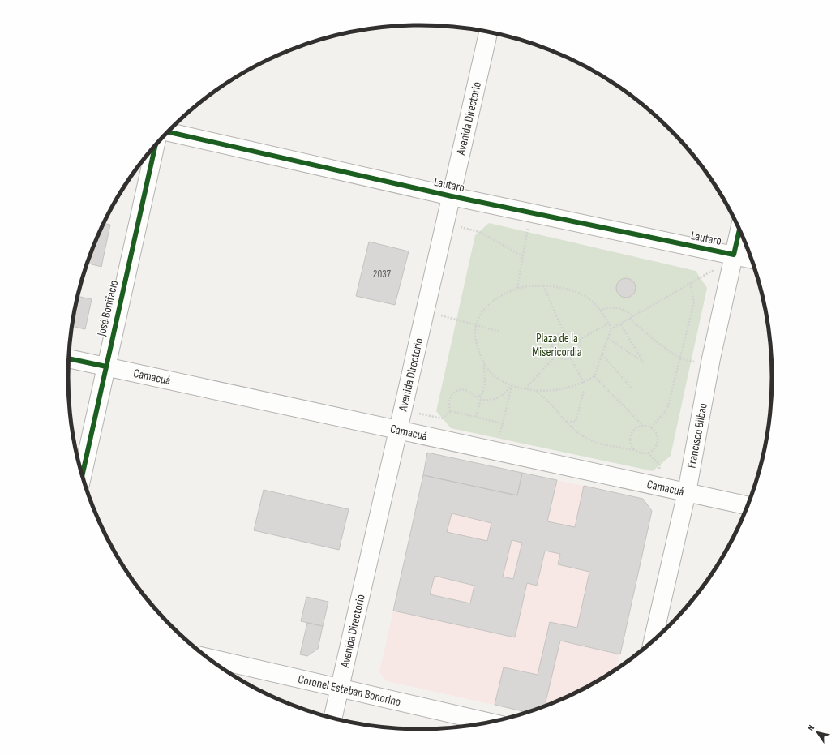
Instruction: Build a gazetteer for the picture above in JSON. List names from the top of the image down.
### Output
{
  "streets": {
    "street": [
      "Avenida Directorio",
      "Lautaro",
      "José Bonifacio",
      "Camacuá",
      "Francisco Bilbao",
      "Coronel Esteban Bonorino"
    ]
  },
  "crossings": [
    ["Avenida Directorio", "Lautaro"],
    ["Avenida Directorio", "Camacuá"],
    ["Avenida Directorio", "Coronel Esteban Bonorino"],
    ["Lautaro", "Francisco Bilbao"],
    ["José Bonifacio", "Camacuá"],
    ["Camacuá", "Francisco Bilbao"]
  ],
  "parks": ["Plaza de la Misericordia"],
  "house_numbers": ["2037"],
  "north": "top left"
}
